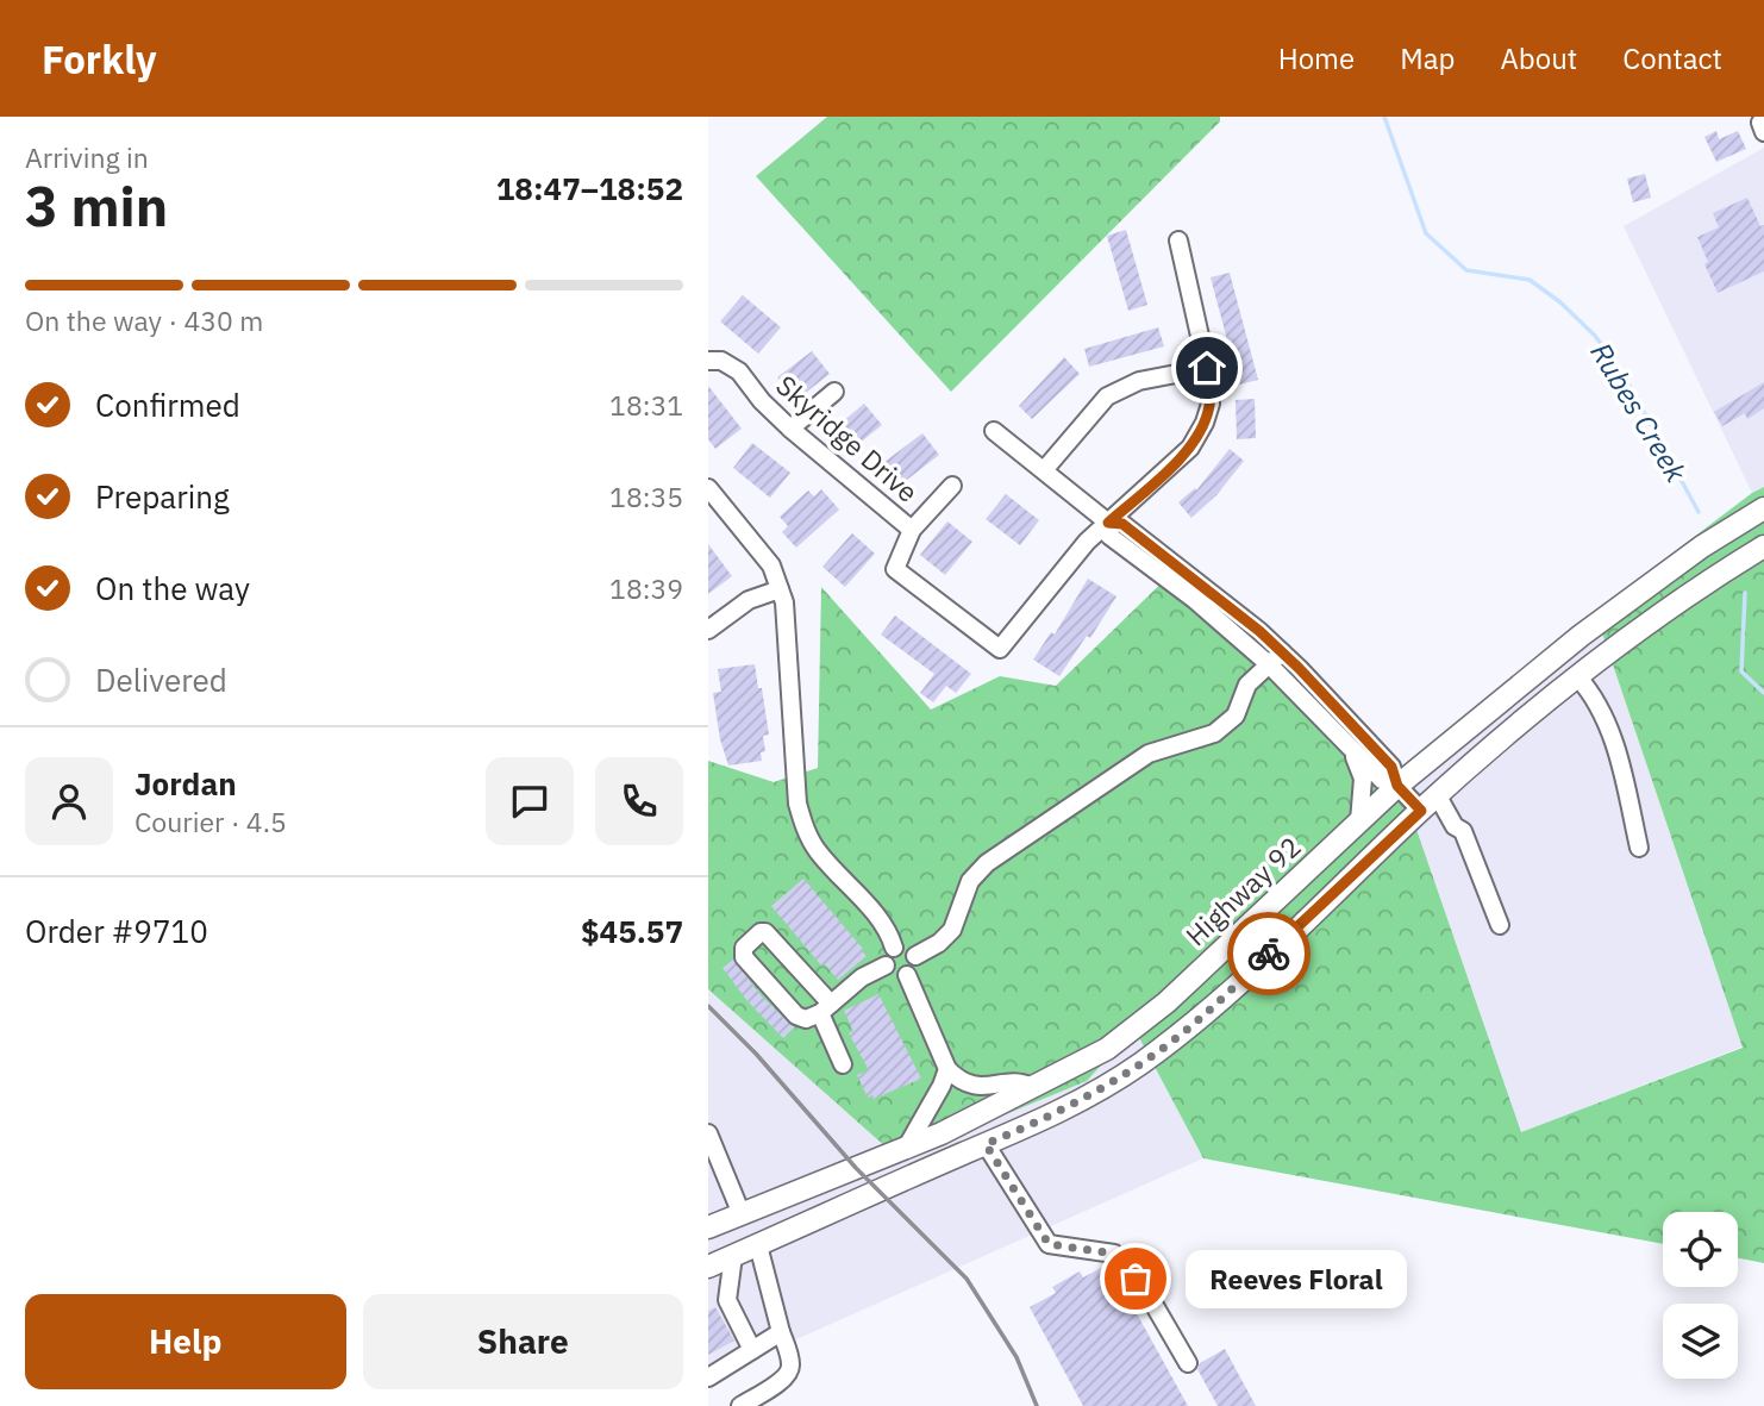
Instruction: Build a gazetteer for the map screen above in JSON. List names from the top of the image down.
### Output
{
  "streets": {
    "main road": ["Highway 92"],
    "street": ["Skyridge Drive"]
  },
  "water": ["Rubes Creek"],
  "places": ["Reeves Floral"],
  "page": {
    "header": "Forkly",
    "nav": [
      "Home",
      "Map",
      "About",
      "Contact"
    ],
    "heading": ["3 min", "Arriving in", "18:47–18:52"],
    "panel": [
      "Jordan",
      "Courier · 4.5",
      "Order #9710",
      "$45.57"
    ],
    "bar": "On the way · 430 m",
    "list": [
      ["Confirmed", "18:31"],
      ["Preparing", "18:35"],
      ["On the way", "18:39"],
      "Delivered"
    ],
    "bubble": "Reeves Floral",
    "buttons": ["Help", "Share"]
  }
}
